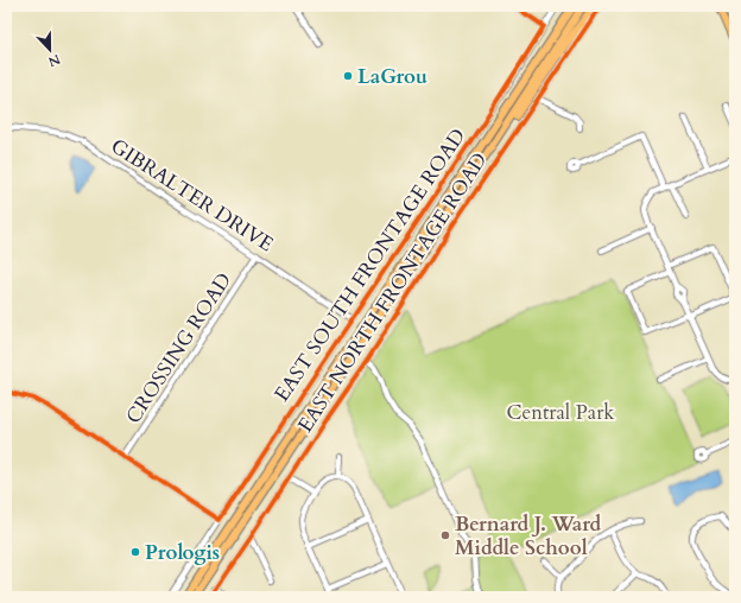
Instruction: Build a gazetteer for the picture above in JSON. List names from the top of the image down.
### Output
{
  "streets": {
    "street": [
      "GIBRALTER DRIVE",
      "EAST SOUTH FRONTAGE ROAD",
      "EAST NORTH FRONTAGE ROAD",
      "CROSSING ROAD"
    ]
  },
  "crossings": [
    ["GIBRALTER DRIVE", "EAST SOUTH FRONTAGE ROAD"],
    ["GIBRALTER DRIVE", "CROSSING ROAD"]
  ],
  "parks": ["Central Park"],
  "places": ["LaGrou", "Bernard J. Ward Middle School", "Prologis"],
  "north": "bottom"
}
